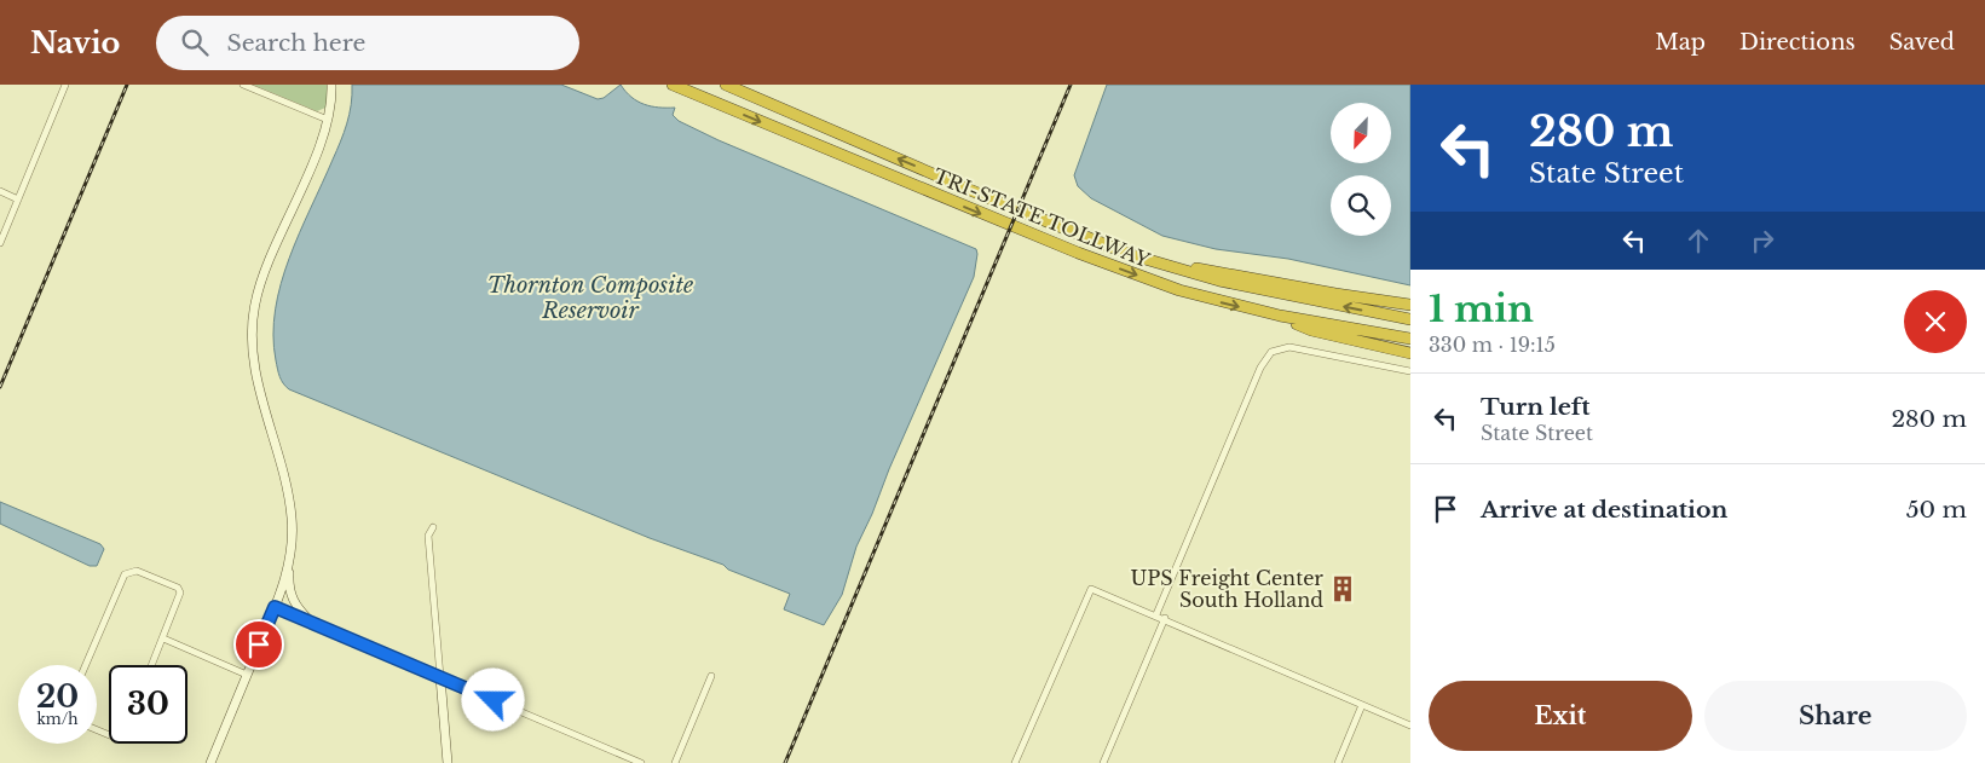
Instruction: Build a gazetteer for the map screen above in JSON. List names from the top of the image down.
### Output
{
  "streets": {
    "highway": ["TRI-STATE TOLLWAY"]
  },
  "water": ["Thornton Composite Reservoir"],
  "places": {
    "building": ["UPS Freight Center South Holland"]
  },
  "north": "bottom left",
  "page": {
    "header": "Navio",
    "search": "Search here",
    "nav": ["Map", "Directions", "Saved"],
    "turn": ["280 m", "State Street"],
    "heading": ["1 min", "330 m · 19:15"],
    "list": [
      {
        "name": "Turn left",
        "note": "State Street",
        "value": "280 m"
      },
      {
        "name": "Arrive at destination",
        "value": "50 m"
      }
    ],
    "speed": "20 km/h",
    "limit": "30",
    "buttons": ["Exit", "Share"]
  }
}
